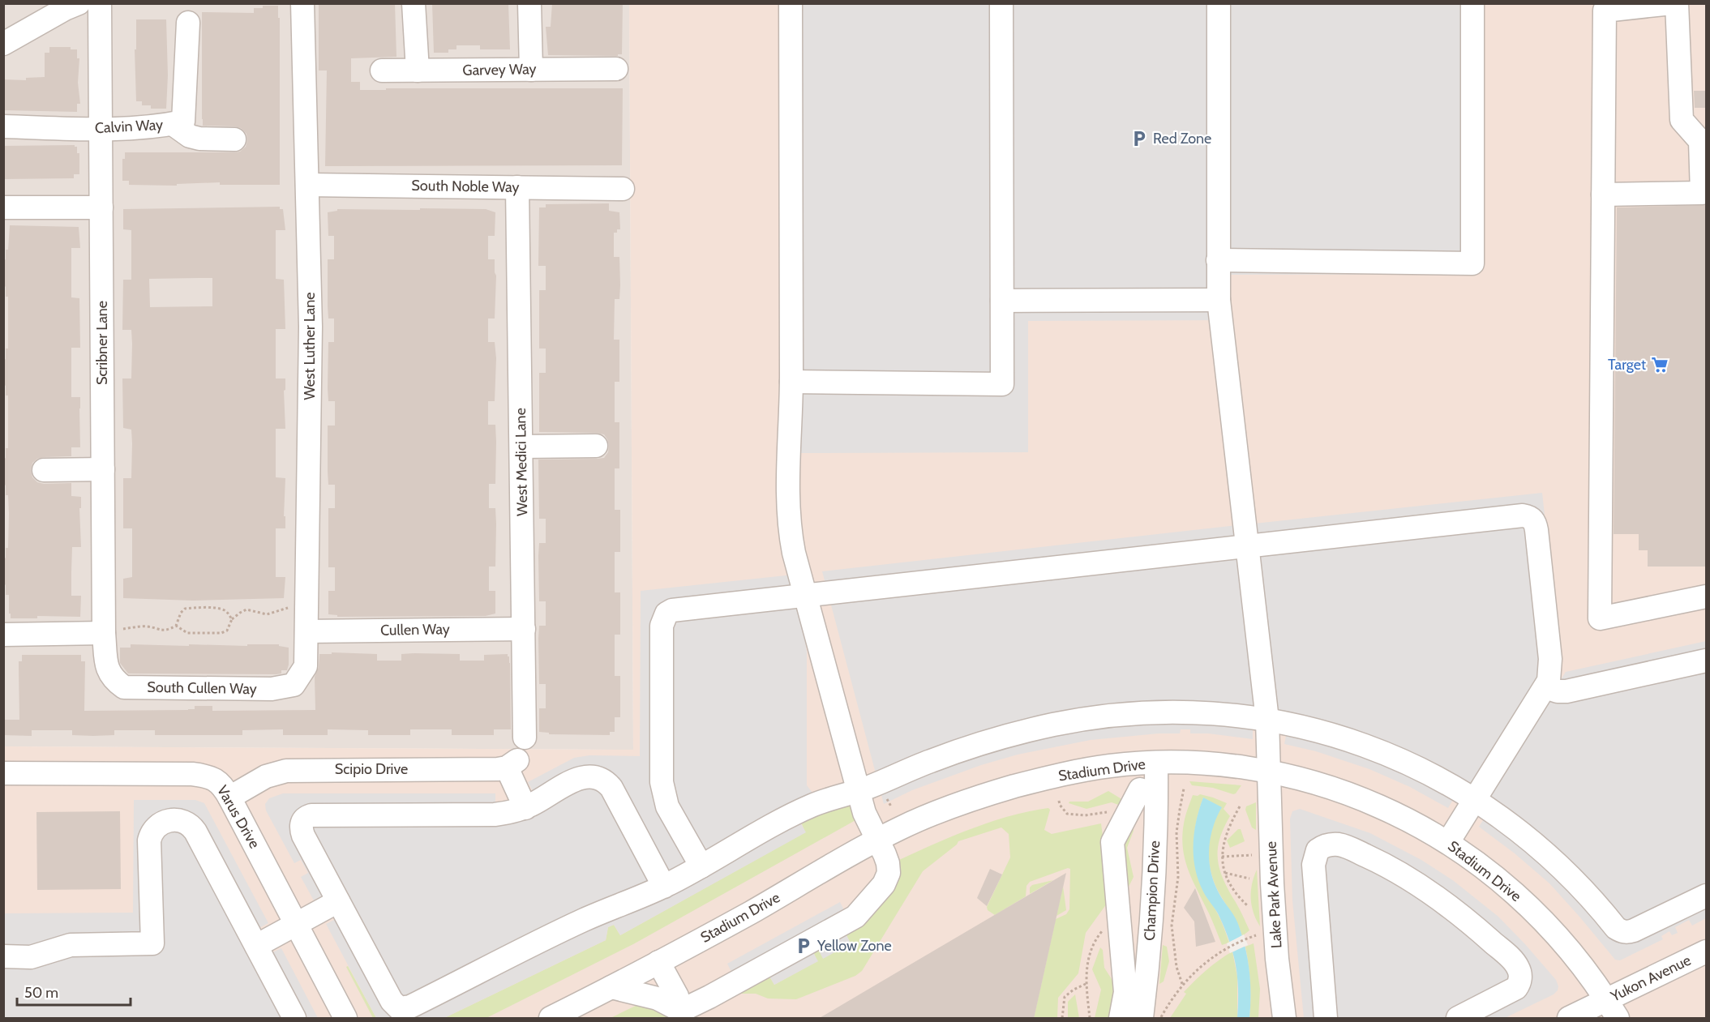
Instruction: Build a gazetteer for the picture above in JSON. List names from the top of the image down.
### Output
{
  "streets": {
    "street": [
      "Garvey Way",
      "Calvin Way",
      "South Noble Way",
      "Scribner Lane",
      "West Luther Lane",
      "West Medici Lane",
      "Cullen Way",
      "South Cullen Way",
      "Scipio Drive",
      "Stadium Drive",
      "Varus Drive",
      "Champion Drive",
      "Lake Park Avenue",
      "Yukon Avenue"
    ]
  },
  "crossings": [
    ["Calvin Way", "Scribner Lane"],
    ["South Noble Way", "West Luther Lane"],
    ["South Noble Way", "West Medici Lane"],
    ["Scribner Lane", "South Cullen Way"],
    ["West Luther Lane", "Cullen Way"],
    ["West Luther Lane", "South Cullen Way"],
    ["West Medici Lane", "Cullen Way"],
    ["Scipio Drive", "Varus Drive"],
    ["Stadium Drive", "Champion Drive"],
    ["Stadium Drive", "Lake Park Avenue"],
    ["Stadium Drive", "Yukon Avenue"]
  ],
  "places": {
    "parking": ["Red Zone", "Yellow Zone"],
    "supermarket": ["Target"]
  },
  "scale_bar": "50 m"
}
